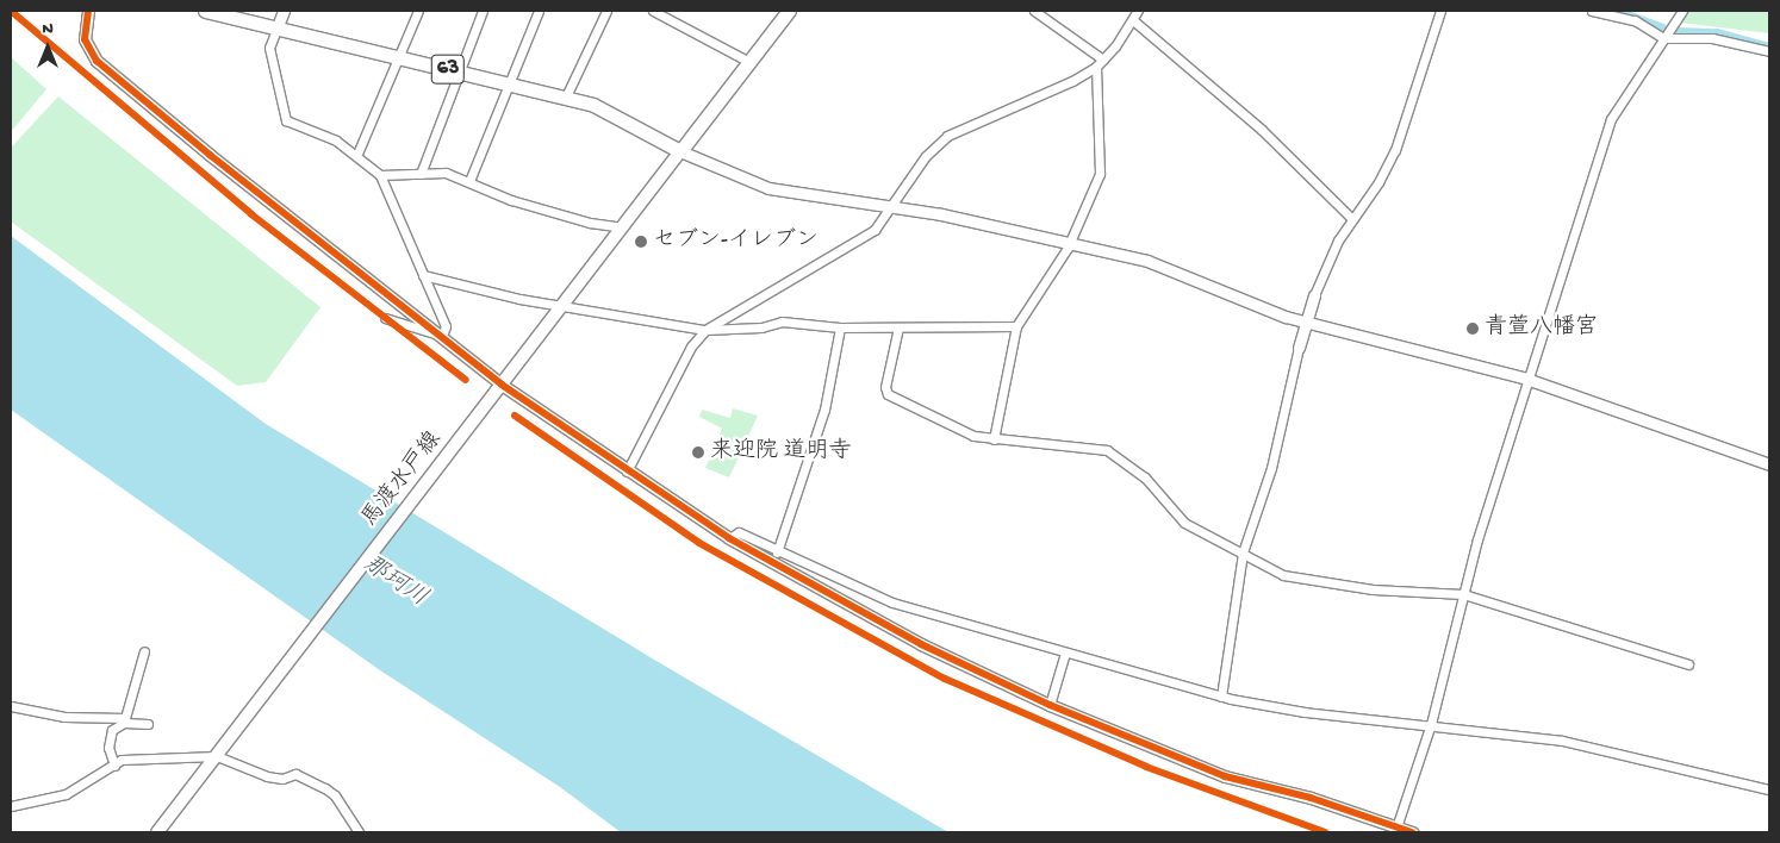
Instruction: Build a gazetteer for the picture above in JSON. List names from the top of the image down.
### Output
{
  "streets": {
    "main road": ["63", "馬渡水戸線"]
  },
  "crossings": [
    ["63", "馬渡水戸線"]
  ],
  "water": ["那珂川"],
  "places": ["セブン-イレブン", "青萱八幡宮", "来迎院 道明寺"],
  "north": "top"
}
